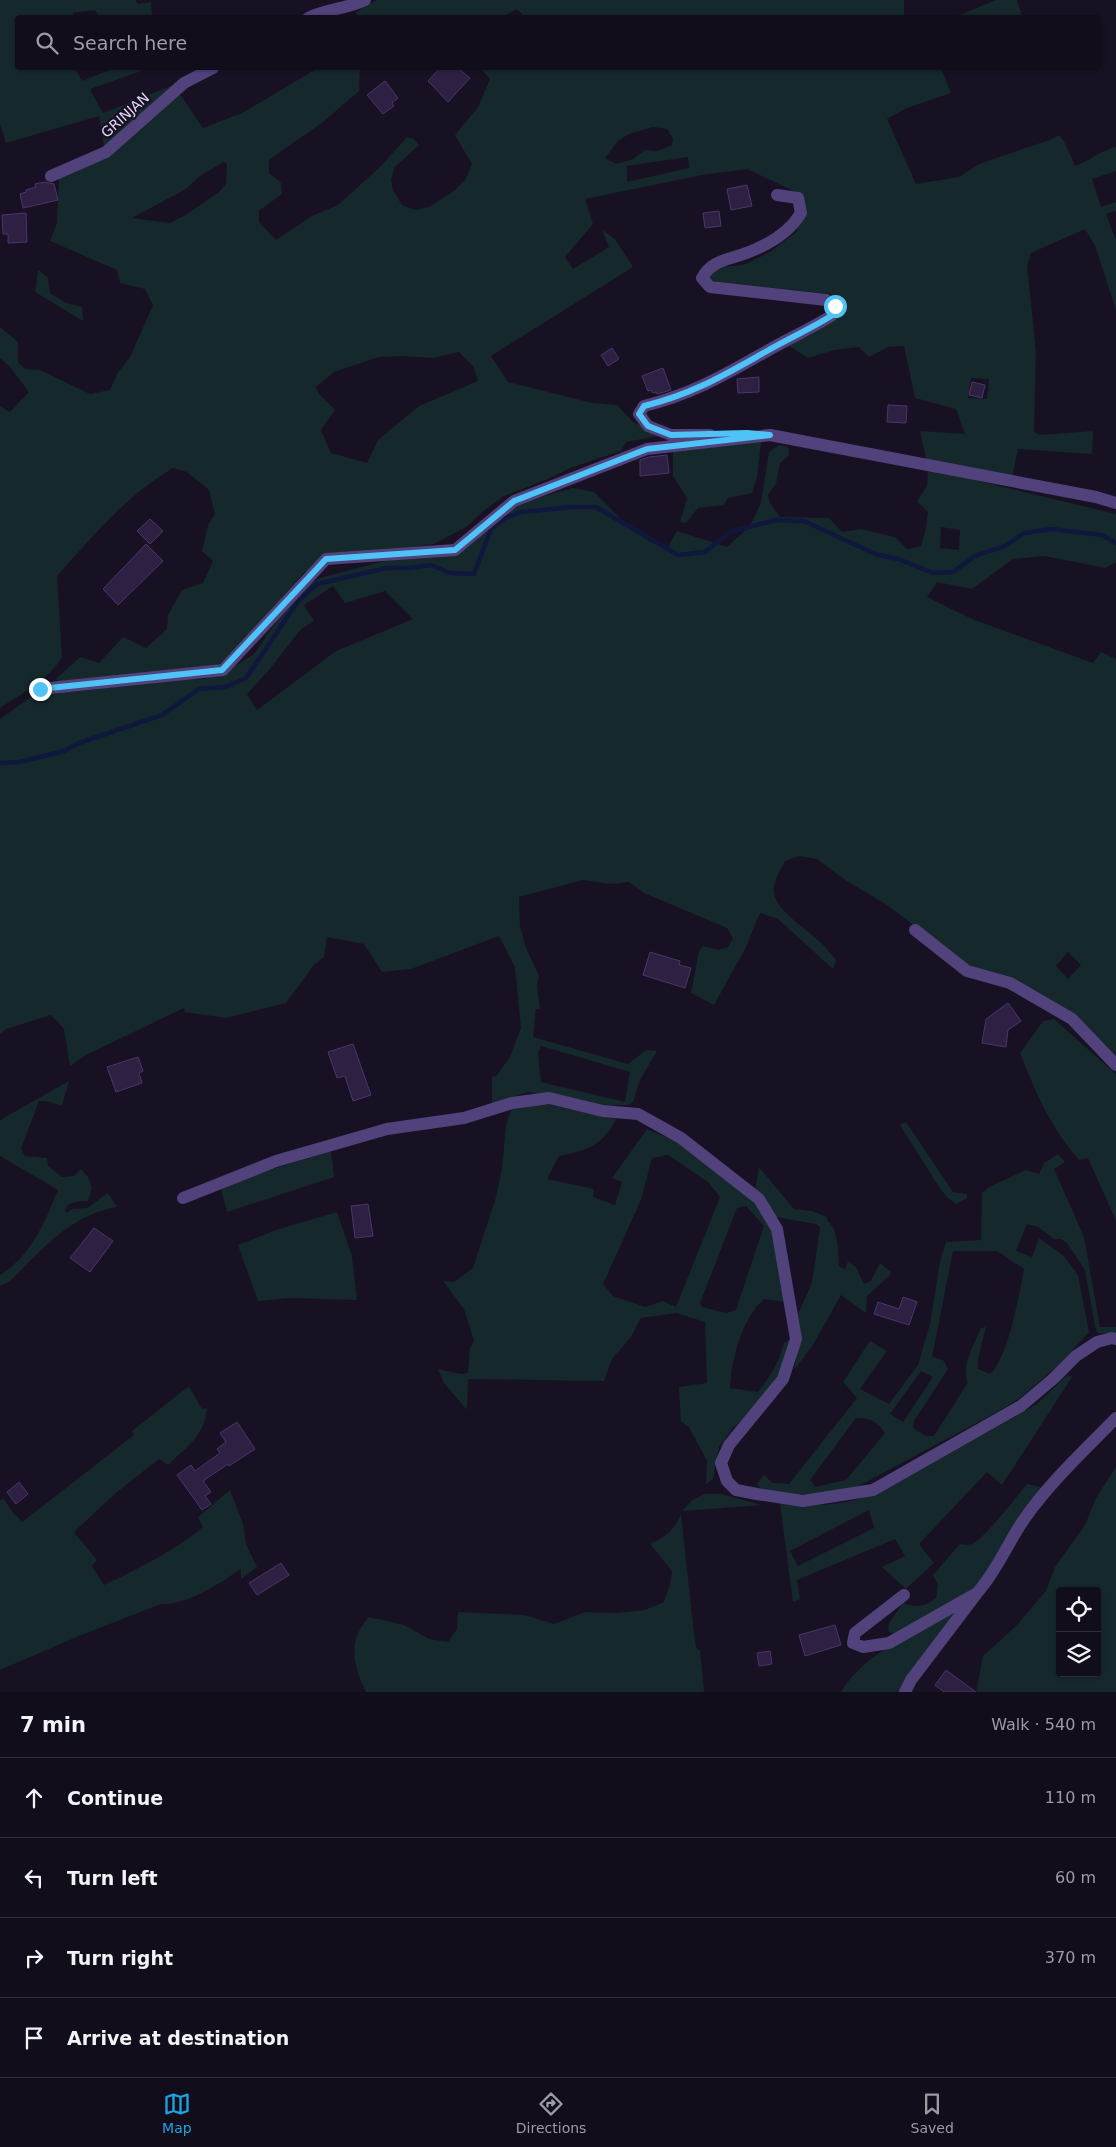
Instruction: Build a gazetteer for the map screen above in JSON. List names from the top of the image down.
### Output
{
  "streets": {
    "street": ["GRINJAN"]
  },
  "page": {
    "search": "Search here",
    "heading": ["7 min", "Walk · 540 m"],
    "list": [
      ["Continue", "110 m"],
      ["Turn left", "60 m"],
      ["Turn right", "370 m"],
      "Arrive at destination"
    ],
    "nav": ["Map", "Directions", "Saved"]
  }
}
